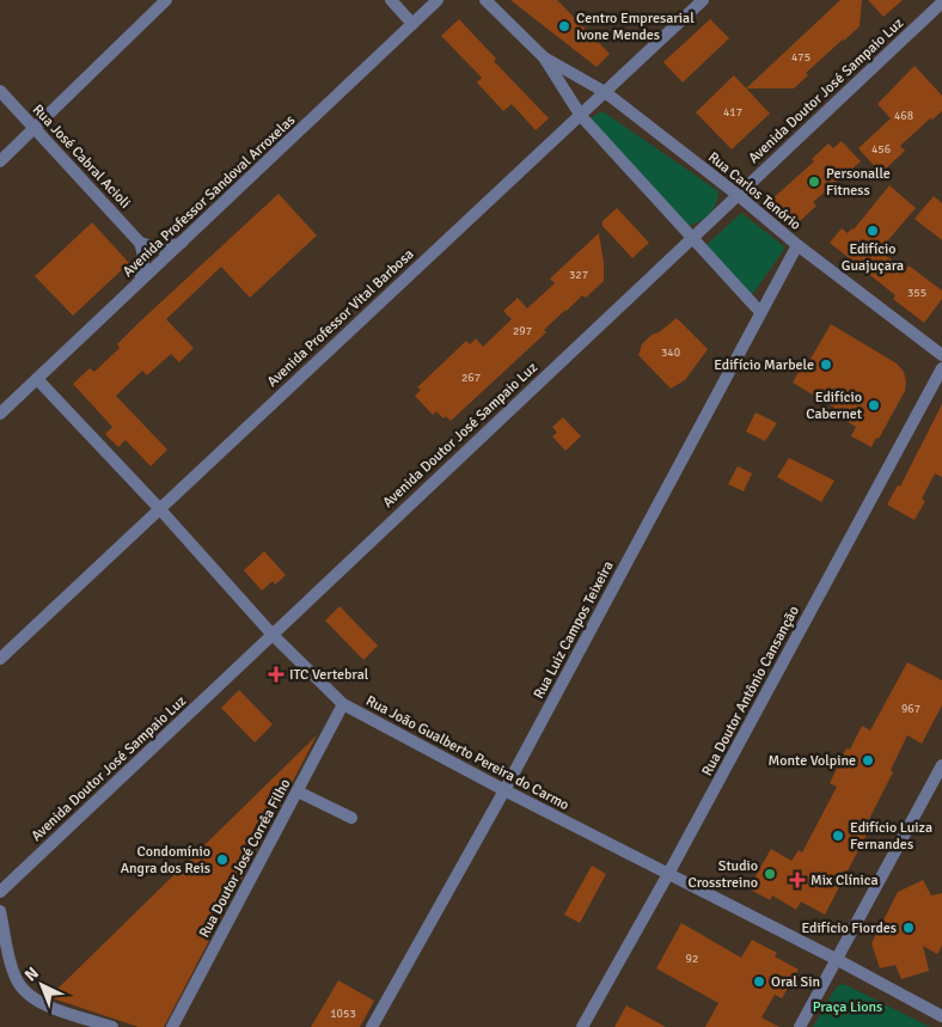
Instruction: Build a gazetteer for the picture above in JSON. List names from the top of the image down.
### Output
{
  "streets": {
    "street": [
      "Avenida Doutor José Sampaio Luz",
      "Rua José Cabral Acioli",
      "Rua Carlos Tenório",
      "Avenida Professor Sandoval Arroxelas",
      "Avenida Professor Vital Barbosa",
      "Rua Luiz Campos Teixeira",
      "Rua Doutor Antônio Cansanção",
      "Rua João Gualberto Pereira do Carmo",
      "Rua Doutor José Corrêa Filho"
    ]
  },
  "crossings": [
    ["Avenida Doutor José Sampaio Luz", "Rua Carlos Tenório"],
    ["Avenida Doutor José Sampaio Luz", "Rua João Gualberto Pereira do Carmo"],
    ["Rua Carlos Tenório", "Avenida Professor Vital Barbosa"],
    ["Rua Carlos Tenório", "Rua Luiz Campos Teixeira"],
    ["Avenida Professor Sandoval Arroxelas", "Rua João Gualberto Pereira do Carmo"],
    ["Avenida Professor Vital Barbosa", "Rua João Gualberto Pereira do Carmo"],
    ["Rua Luiz Campos Teixeira", "Rua João Gualberto Pereira do Carmo"],
    ["Rua Doutor Antônio Cansanção", "Rua João Gualberto Pereira do Carmo"],
    ["Rua João Gualberto Pereira do Carmo", "Rua Doutor José Corrêa Filho"]
  ],
  "parks": ["Praça Lions"],
  "places": {
    "other": [
      "Centro Empresarial Ivone Mendes",
      "Personalle Fitness",
      "Edifício Guajuçara",
      "Edifício Marbele",
      "Edifício Cabernet",
      "Monte Volpine",
      "Edifício Luiza Fernandes",
      "Condomínio Angra dos Reis",
      "Studio Crosstreino",
      "Edifício Fiordes",
      "Oral Sin"
    ],
    "health": ["ITC Vertebral", "Mix Clínica"]
  },
  "house_numbers": [
    "475",
    "417",
    "468",
    "456",
    "327",
    "355",
    "297",
    "340",
    "267",
    "967",
    "92",
    "1053"
  ],
  "north": "top left"
}
